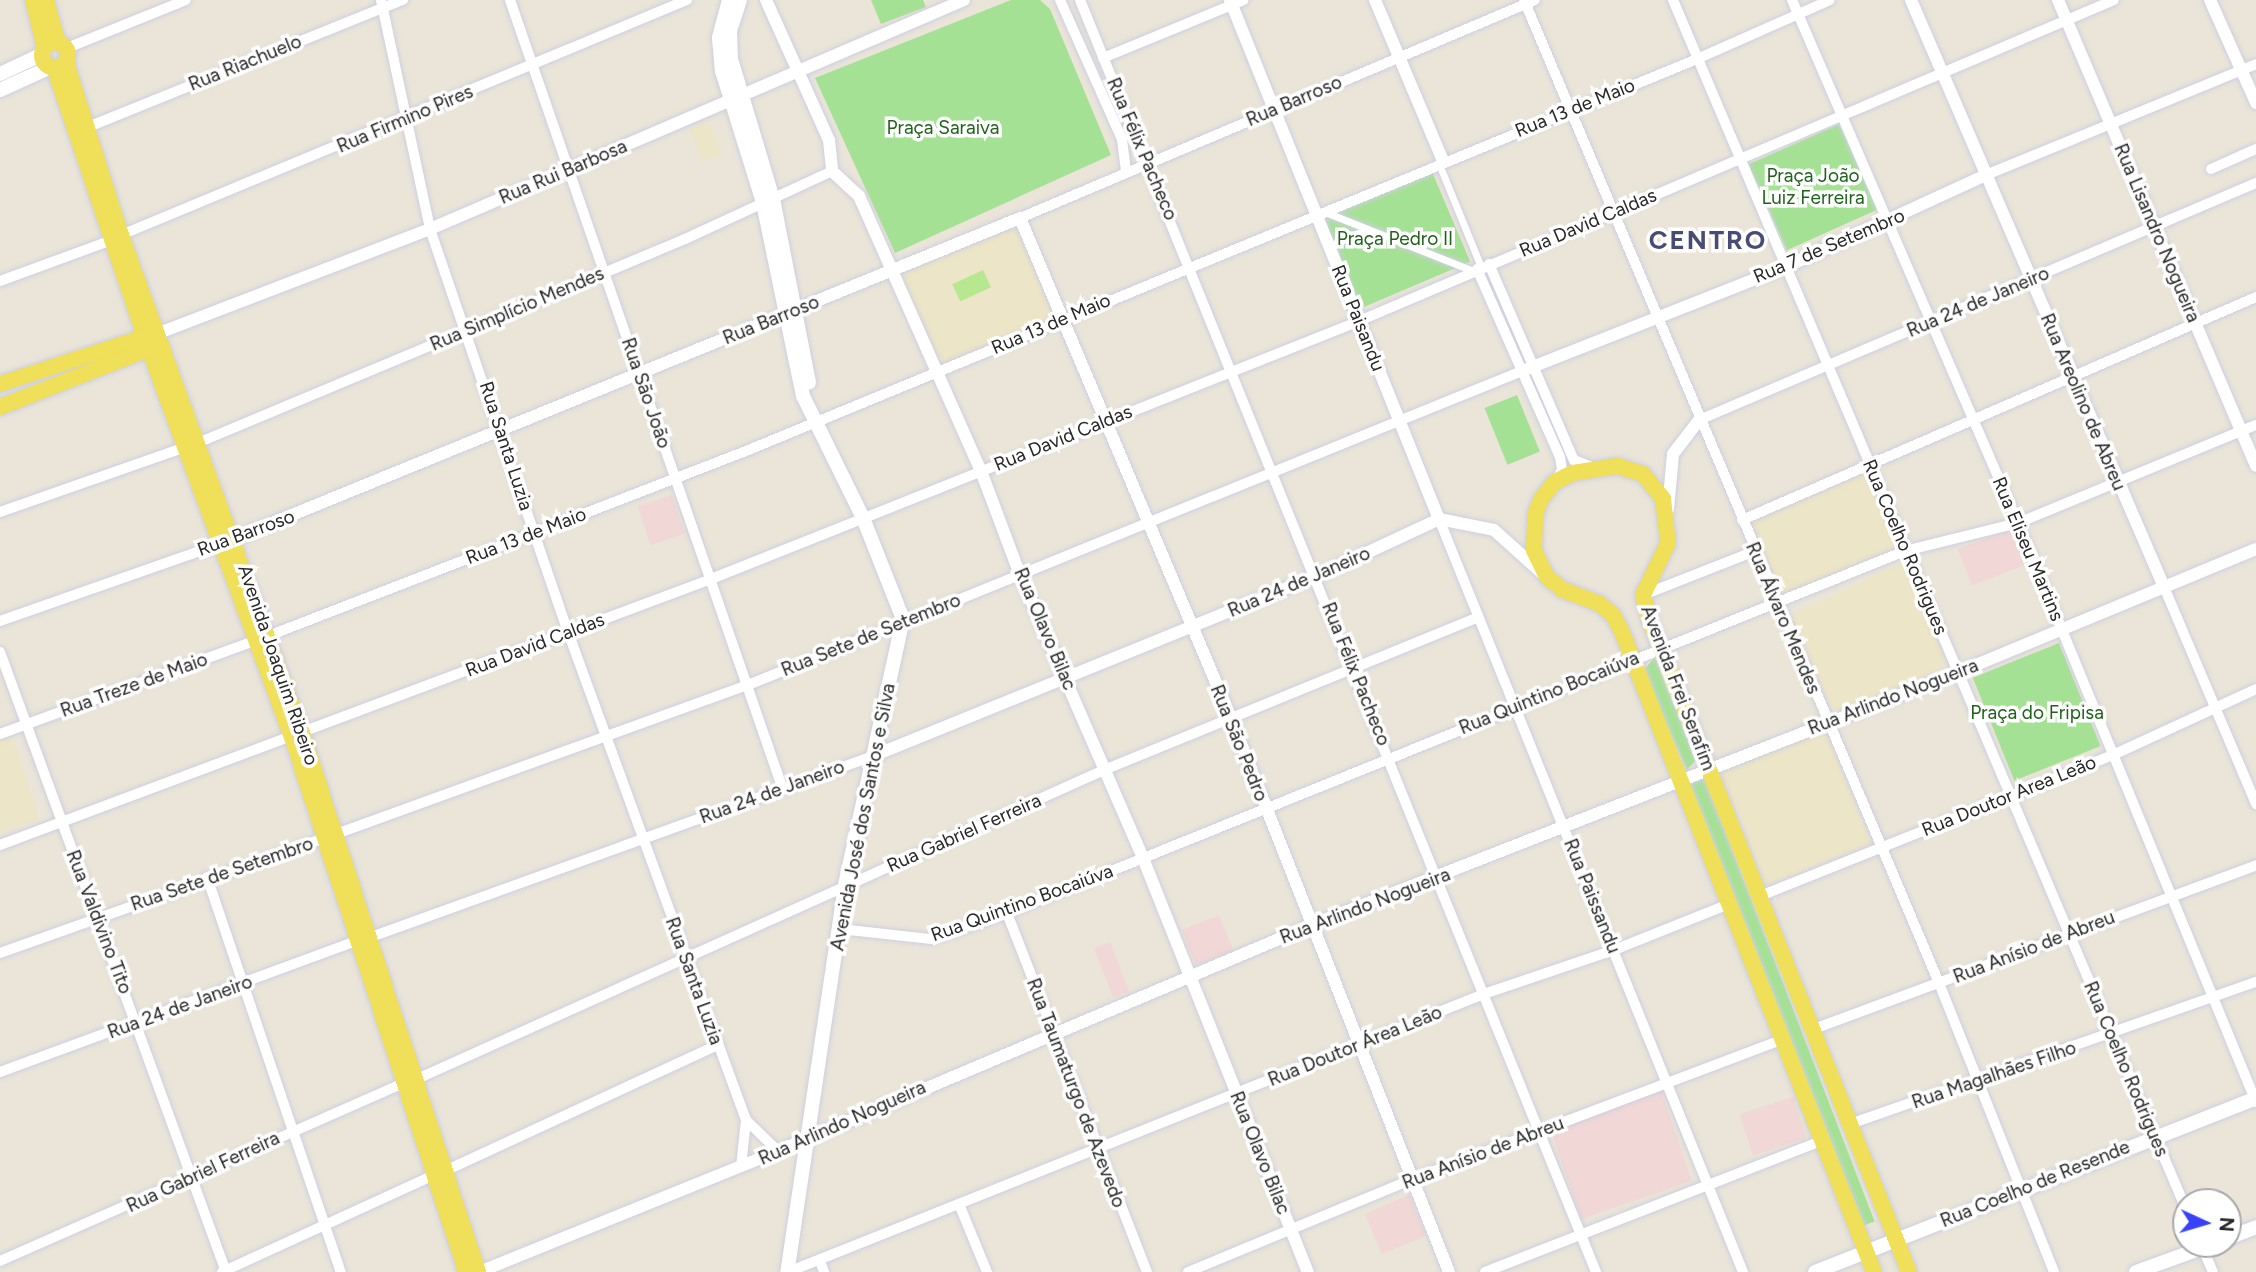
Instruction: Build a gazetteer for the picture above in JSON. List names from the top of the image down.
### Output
{
  "streets": {
    "main road": [
      "Avenida Joaquim Ribeiro",
      "Avenida Frei Serafim",
      "Avenida José dos Santos e Silva",
      "Rua Coelho de Resende"
    ],
    "street": [
      "Rua Riachuelo",
      "Rua Barroso",
      "Rua 13 de Maio",
      "Rua Firmino Pires",
      "Rua Félix Pacheco",
      "Rua Rui Barbosa",
      "Rua David Caldas",
      "Rua Lisandro Nogueira",
      "Rua 7 de Setembro",
      "Rua 24 de Janeiro",
      "Rua Simplício Mendes",
      "Rua Paisandu",
      "Rua São João",
      "Rua Areolino de Abreu",
      "Rua Santa Luzia",
      "Rua Coelho Rodrigues",
      "Rua Eliseu Martins",
      "Rua Álvaro Mendes",
      "Rua Olavo Bilac",
      "Rua Sete de Setembro",
      "Rua Treze de Maio",
      "Rua Quintino Bocaiúva",
      "Rua Arlindo Nogueira",
      "Rua São Pedro",
      "Rua Doutor Area Leão",
      "Rua Gabriel Ferreira",
      "Rua Paissandu",
      "Rua Valdivino Tito",
      "Rua Anísio de Abreu",
      "Rua Doutor Área Leão",
      "Rua Magalhães Filho",
      "Rua Taumaturgo de Azevedo"
    ]
  },
  "crossings": [
    ["Rua Riachuelo", "Rua Santa Luzia"],
    ["Rua Riachuelo", "Avenida Joaquim Ribeiro"],
    ["Rua Barroso", "Rua Félix Pacheco"],
    ["Rua Barroso", "Rua Paisandu"],
    ["Rua Barroso", "Rua São João"],
    ["Rua Barroso", "Rua Santa Luzia"],
    ["Rua Barroso", "Rua Álvaro Mendes"],
    ["Rua Barroso", "Rua Olavo Bilac"],
    ["Rua Barroso", "Avenida Joaquim Ribeiro"],
    ["Rua Barroso", "Rua São Pedro"],
    ["Rua 13 de Maio", "Rua Félix Pacheco"],
    ["Rua 13 de Maio", "Rua Paisandu"],
    ["Rua 13 de Maio", "Rua São João"],
    ["Rua 13 de Maio", "Rua Santa Luzia"],
    ["Rua 13 de Maio", "Rua Coelho Rodrigues"],
    ["Rua 13 de Maio", "Rua Eliseu Martins"],
    ["Rua 13 de Maio", "Rua Álvaro Mendes"],
    ["Rua 13 de Maio", "Rua Olavo Bilac"],
    ["Rua 13 de Maio", "Avenida Joaquim Ribeiro"],
    ["Rua 13 de Maio", "Rua Treze de Maio"],
    ["Rua 13 de Maio", "Rua São Pedro"],
    ["Rua Firmino Pires", "Rua São João"],
    ["Rua Firmino Pires", "Rua Santa Luzia"],
    ["Rua Firmino Pires", "Avenida Joaquim Ribeiro"],
    ["Rua Félix Pacheco", "Rua David Caldas"],
    ["Rua Félix Pacheco", "Rua 24 de Janeiro"],
    ["Rua Félix Pacheco", "Rua Sete de Setembro"],
    ["Rua Félix Pacheco", "Rua Quintino Bocaiúva"],
    ["Rua Félix Pacheco", "Rua Arlindo Nogueira"],
    ["Rua Félix Pacheco", "Rua Gabriel Ferreira"],
    ["Rua Félix Pacheco", "Rua Anísio de Abreu"],
    ["Rua Félix Pacheco", "Rua Doutor Área Leão"],
    ["Rua Rui Barbosa", "Rua São João"],
    ["Rua Rui Barbosa", "Rua Santa Luzia"],
    ["Rua Rui Barbosa", "Avenida Joaquim Ribeiro"],
    ["Rua David Caldas", "Rua Lisandro Nogueira"],
    ["Rua David Caldas", "Rua Paisandu"],
    ["Rua David Caldas", "Rua São João"],
    ["Rua David Caldas", "Rua Areolino de Abreu"],
    ["Rua David Caldas", "Rua Santa Luzia"],
    ["Rua David Caldas", "Rua Coelho Rodrigues"],
    ["Rua David Caldas", "Rua Eliseu Martins"],
    ["Rua David Caldas", "Rua Álvaro Mendes"],
    ["Rua David Caldas", "Rua Olavo Bilac"],
    ["Rua David Caldas", "Avenida Joaquim Ribeiro"],
    ["Rua David Caldas", "Rua São Pedro"],
    ["Rua David Caldas", "Rua Valdivino Tito"],
    ["Rua Lisandro Nogueira", "Rua 7 de Setembro"],
    ["Rua Lisandro Nogueira", "Rua 24 de Janeiro"],
    ["Rua Lisandro Nogueira", "Rua Quintino Bocaiúva"],
    ["Rua 7 de Setembro", "Rua Paisandu"],
    ["Rua 7 de Setembro", "Rua Areolino de Abreu"],
    ["Rua 7 de Setembro", "Rua Coelho Rodrigues"],
    ["Rua 7 de Setembro", "Rua Eliseu Martins"],
    ["Rua 7 de Setembro", "Rua Álvaro Mendes"],
    ["Rua 7 de Setembro", "Rua Sete de Setembro"],
    ["Rua 24 de Janeiro", "Rua Paisandu"],
    ["Rua 24 de Janeiro", "Rua São João"],
    ["Rua 24 de Janeiro", "Rua Areolino de Abreu"],
    ["Rua 24 de Janeiro", "Rua Santa Luzia"],
    ["Rua 24 de Janeiro", "Rua Coelho Rodrigues"],
    ["Rua 24 de Janeiro", "Rua Eliseu Martins"],
    ["Rua 24 de Janeiro", "Rua Álvaro Mendes"],
    ["Rua 24 de Janeiro", "Rua Olavo Bilac"],
    ["Rua 24 de Janeiro", "Avenida Joaquim Ribeiro"],
    ["Rua 24 de Janeiro", "Rua São Pedro"],
    ["Rua 24 de Janeiro", "Avenida José dos Santos e Silva"],
    ["Rua 24 de Janeiro", "Rua Paissandu"],
    ["Rua 24 de Janeiro", "Rua Valdivino Tito"],
    ["Rua Simplício Mendes", "Rua São João"],
    ["Rua Simplício Mendes", "Rua Santa Luzia"],
    ["Rua Simplício Mendes", "Rua Olavo Bilac"],
    ["Rua Simplício Mendes", "Avenida Joaquim Ribeiro"],
    ["Rua Paisandu", "Rua Sete de Setembro"],
    ["Rua Paisandu", "Rua Paissandu"],
    ["Rua São João", "Rua Sete de Setembro"],
    ["Rua Areolino de Abreu", "Rua Quintino Bocaiúva"],
    ["Rua Areolino de Abreu", "Rua Arlindo Nogueira"],
    ["Rua Areolino de Abreu", "Rua Doutor Area Leão"],
    ["Rua Santa Luzia", "Rua Sete de Setembro"],
    ["Rua Santa Luzia", "Rua Arlindo Nogueira"],
    ["Rua Santa Luzia", "Rua Gabriel Ferreira"],
    ["Rua Coelho Rodrigues", "Rua Quintino Bocaiúva"],
    ["Rua Coelho Rodrigues", "Rua Arlindo Nogueira"],
    ["Rua Coelho Rodrigues", "Rua Doutor Area Leão"],
    ["Rua Coelho Rodrigues", "Rua Anísio de Abreu"],
    ["Rua Coelho Rodrigues", "Rua Magalhães Filho"],
    ["Rua Coelho Rodrigues", "Rua Coelho de Resende"],
    ["Rua Eliseu Martins", "Rua Quintino Bocaiúva"],
    ["Rua Eliseu Martins", "Rua Arlindo Nogueira"],
    ["Rua Eliseu Martins", "Rua Doutor Area Leão"],
    ["Rua Eliseu Martins", "Rua Anísio de Abreu"],
    ["Rua Eliseu Martins", "Rua Magalhães Filho"],
    ["Rua Eliseu Martins", "Rua Coelho de Resende"],
    ["Rua Álvaro Mendes", "Rua Quintino Bocaiúva"],
    ["Rua Álvaro Mendes", "Rua Arlindo Nogueira"],
    ["Rua Álvaro Mendes", "Rua Doutor Area Leão"],
    ["Rua Álvaro Mendes", "Rua Anísio de Abreu"],
    ["Rua Álvaro Mendes", "Rua Magalhães Filho"],
    ["Rua Álvaro Mendes", "Rua Coelho de Resende"],
    ["Rua Olavo Bilac", "Rua Sete de Setembro"],
    ["Rua Olavo Bilac", "Rua Quintino Bocaiúva"],
    ["Rua Olavo Bilac", "Rua Arlindo Nogueira"],
    ["Rua Olavo Bilac", "Rua Gabriel Ferreira"],
    ["Rua Olavo Bilac", "Rua Anísio de Abreu"],
    ["Rua Olavo Bilac", "Rua Doutor Área Leão"],
    ["Rua Sete de Setembro", "Avenida Joaquim Ribeiro"],
    ["Rua Sete de Setembro", "Rua São Pedro"],
    ["Rua Sete de Setembro", "Avenida José dos Santos e Silva"],
    ["Rua Sete de Setembro", "Rua Valdivino Tito"],
    ["Avenida Joaquim Ribeiro", "Rua Treze de Maio"],
    ["Avenida Joaquim Ribeiro", "Rua Arlindo Nogueira"],
    ["Avenida Joaquim Ribeiro", "Rua Gabriel Ferreira"],
    ["Rua Treze de Maio", "Rua Valdivino Tito"],
    ["Avenida Frei Serafim", "Rua Quintino Bocaiúva"],
    ["Avenida Frei Serafim", "Rua Arlindo Nogueira"],
    ["Avenida Frei Serafim", "Rua Doutor Area Leão"],
    ["Avenida Frei Serafim", "Rua Anísio de Abreu"],
    ["Avenida Frei Serafim", "Rua Doutor Área Leão"],
    ["Avenida Frei Serafim", "Rua Magalhães Filho"],
    ["Avenida Frei Serafim", "Rua Coelho de Resende"],
    ["Rua Quintino Bocaiúva", "Rua São Pedro"],
    ["Rua Quintino Bocaiúva", "Avenida José dos Santos e Silva"],
    ["Rua Quintino Bocaiúva", "Rua Paissandu"],
    ["Rua Quintino Bocaiúva", "Rua Taumaturgo de Azevedo"],
    ["Rua Arlindo Nogueira", "Rua São Pedro"],
    ["Rua Arlindo Nogueira", "Avenida José dos Santos e Silva"],
    ["Rua Arlindo Nogueira", "Rua Paissandu"],
    ["Rua Arlindo Nogueira", "Rua Taumaturgo de Azevedo"],
    ["Rua São Pedro", "Rua Gabriel Ferreira"],
    ["Rua São Pedro", "Rua Anísio de Abreu"],
    ["Rua São Pedro", "Rua Doutor Área Leão"],
    ["Avenida José dos Santos e Silva", "Rua Gabriel Ferreira"],
    ["Avenida José dos Santos e Silva", "Rua Doutor Área Leão"],
    ["Rua Gabriel Ferreira", "Rua Paissandu"],
    ["Rua Gabriel Ferreira", "Rua Valdivino Tito"],
    ["Rua Paissandu", "Rua Anísio de Abreu"],
    ["Rua Paissandu", "Rua Doutor Área Leão"],
    ["Rua Doutor Área Leão", "Rua Taumaturgo de Azevedo"]
  ],
  "districts": ["CENTRO"],
  "parks": [
    "Praça Saraiva",
    "Praça João Luiz Ferreira",
    "Praça Pedro II",
    "Praça do Fripisa"
  ],
  "north": "right"
}
